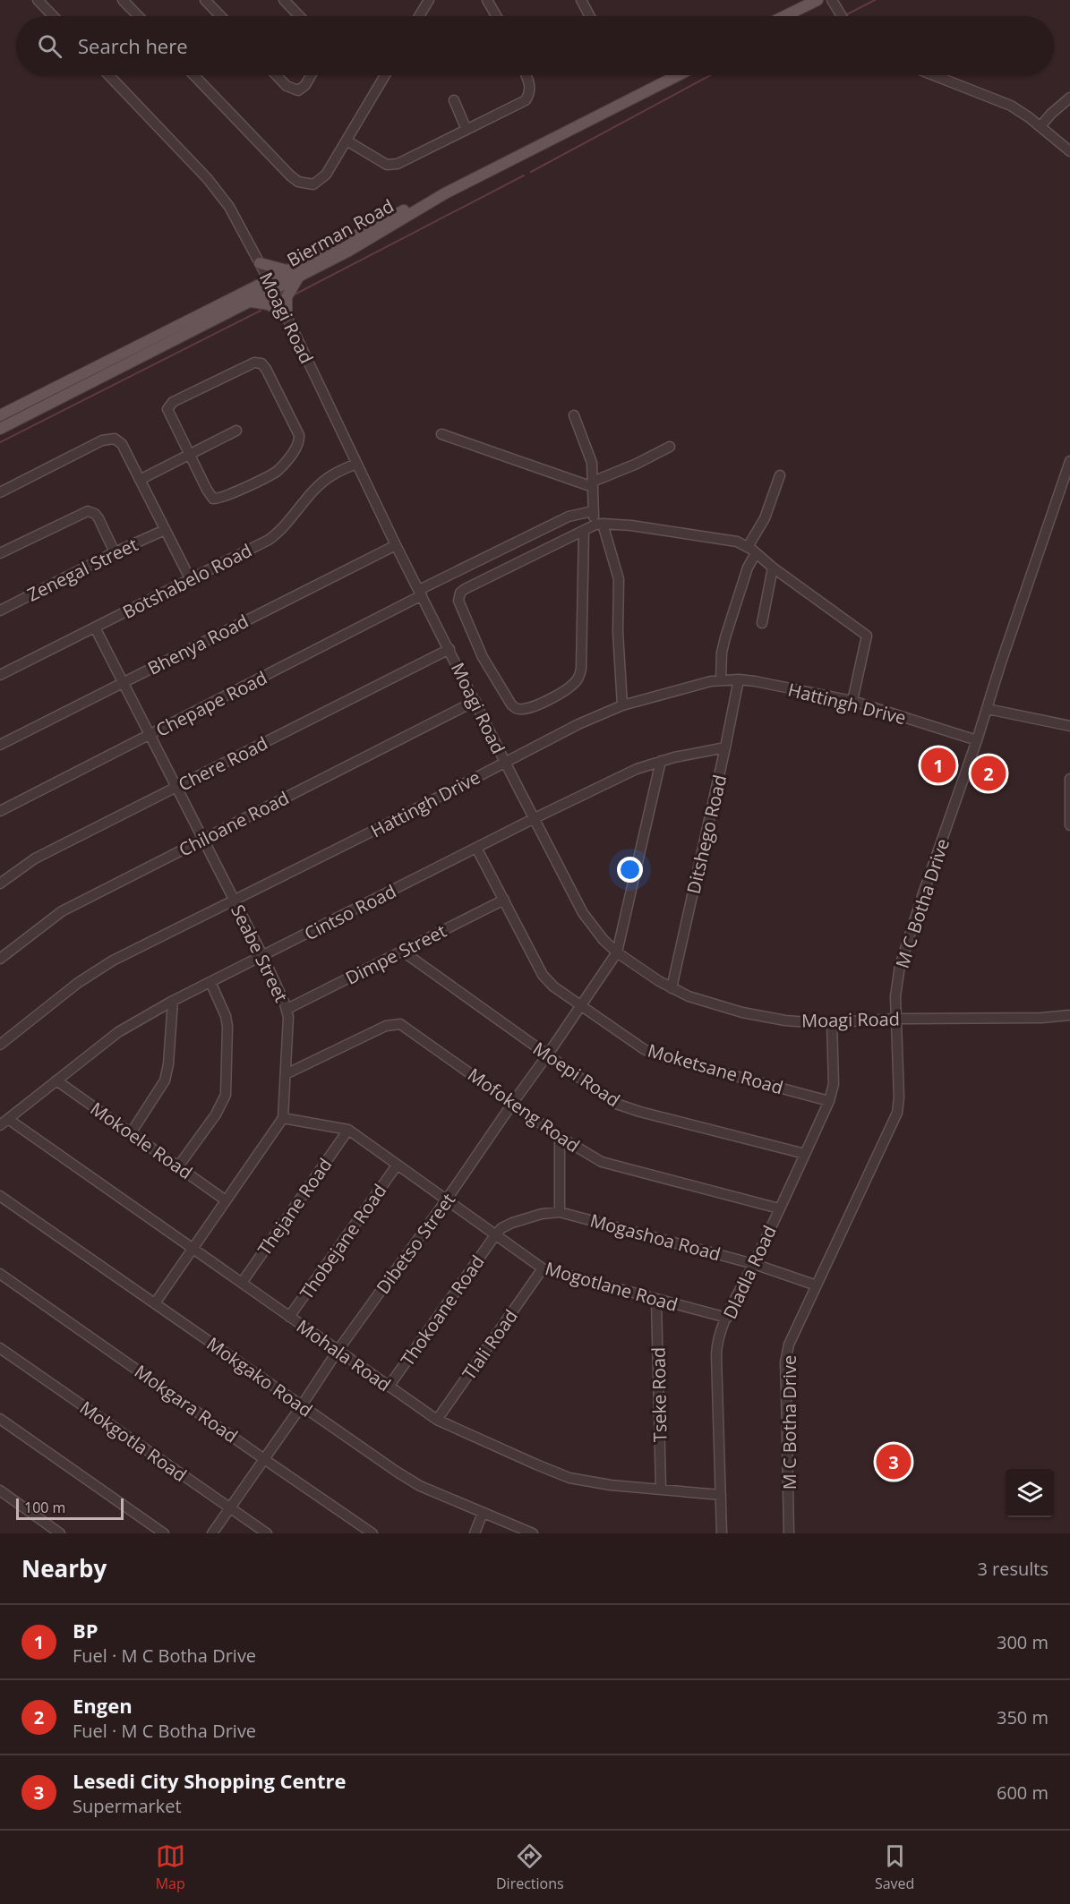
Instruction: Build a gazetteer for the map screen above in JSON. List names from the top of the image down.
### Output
{
  "streets": {
    "main road": ["Bierman Road"],
    "street": [
      "Moagi Road",
      "Zenegal Street",
      "Botshabelo Road",
      "Bhenya Road",
      "Chepape Road",
      "Hattingh Drive",
      "Chere Road",
      "Chiloane Road",
      "Ditshego Road",
      "M C Botha Drive",
      "Cintso Road",
      "Seabe Street",
      "Dimpe Street",
      "Moketsane Road",
      "Moepi Road",
      "Mofokeng Road",
      "Mokoele Road",
      "Thejane Road",
      "Mogashoa Road",
      "Thobejane Road",
      "Dibetso Street",
      "Dladla Road",
      "Mogotlane Road",
      "Thokoane Road",
      "Tlali Road",
      "Mohala Road",
      "Mokgako Road",
      "Tseke Road",
      "Mokgara Road",
      "Mokgotla Road"
    ]
  },
  "crossings": [
    ["Bierman Road", "Moagi Road"],
    ["Moagi Road", "Botshabelo Road"],
    ["Moagi Road", "Bhenya Road"],
    ["Moagi Road", "Chepape Road"],
    ["Moagi Road", "Hattingh Drive"],
    ["Moagi Road", "Chere Road"],
    ["Moagi Road", "Chiloane Road"],
    ["Moagi Road", "Ditshego Road"],
    ["Moagi Road", "M C Botha Drive"],
    ["Moagi Road", "Cintso Road"],
    ["Moagi Road", "Dibetso Street"],
    ["Moagi Road", "Dladla Road"],
    ["Botshabelo Road", "Seabe Street"],
    ["Bhenya Road", "Seabe Street"],
    ["Chepape Road", "Seabe Street"],
    ["Hattingh Drive", "Ditshego Road"],
    ["Hattingh Drive", "M C Botha Drive"],
    ["Hattingh Drive", "Seabe Street"],
    ["Chere Road", "Seabe Street"],
    ["Chiloane Road", "Seabe Street"],
    ["Ditshego Road", "Cintso Road"],
    ["M C Botha Drive", "Mogashoa Road"],
    ["Cintso Road", "Seabe Street"],
    ["Cintso Road", "Moketsane Road"],
    ["Cintso Road", "Mokoele Road"],
    ["Cintso Road", "Dibetso Street"],
    ["Cintso Road", "Mohala Road"],
    ["Seabe Street", "Dimpe Street"],
    ["Seabe Street", "Mofokeng Road"],
    ["Seabe Street", "Mokoele Road"],
    ["Seabe Street", "Mogotlane Road"],
    ["Seabe Street", "Mohala Road"],
    ["Seabe Street", "Mokgako Road"],
    ["Dimpe Street", "Moketsane Road"],
    ["Dimpe Street", "Moepi Road"],
    ["Moketsane Road", "Dibetso Street"],
    ["Moketsane Road", "Dladla Road"],
    ["Moepi Road", "Dibetso Street"],
    ["Moepi Road", "Dladla Road"],
    ["Mofokeng Road", "Dibetso Street"],
    ["Mofokeng Road", "Dladla Road"],
    ["Thejane Road", "Mogotlane Road"],
    ["Thejane Road", "Mohala Road"],
    ["Mogashoa Road", "Dladla Road"],
    ["Mogashoa Road", "Mogotlane Road"],
    ["Mogashoa Road", "Thokoane Road"],
    ["Thobejane Road", "Mogotlane Road"],
    ["Thobejane Road", "Mohala Road"],
    ["Dibetso Street", "Mogotlane Road"],
    ["Dibetso Street", "Mohala Road"],
    ["Dibetso Street", "Mokgako Road"],
    ["Dibetso Street", "Mokgara Road"],
    ["Dibetso Street", "Mokgotla Road"],
    ["Dladla Road", "Mogotlane Road"],
    ["Dladla Road", "Mohala Road"],
    ["Mogotlane Road", "Thokoane Road"],
    ["Mogotlane Road", "Tlali Road"],
    ["Mogotlane Road", "Tseke Road"],
    ["Thokoane Road", "Mohala Road"],
    ["Tlali Road", "Mohala Road"],
    ["Mohala Road", "Tseke Road"]
  ],
  "scale_bar": "100 m",
  "page": {
    "search": "Search here",
    "pins": ["1", "2", "3"],
    "scale": "100 m",
    "heading": ["Nearby", "3 results"],
    "list": [
      {
        "mark": "1",
        "name": "BP",
        "note": "Fuel · M C Botha Drive",
        "value": "300 m"
      },
      {
        "mark": "2",
        "name": "Engen",
        "note": "Fuel · M C Botha Drive",
        "value": "350 m"
      },
      {
        "mark": "3",
        "name": "Lesedi City Shopping Centre",
        "note": "Supermarket",
        "value": "600 m"
      }
    ],
    "nav": ["Map", "Directions", "Saved"]
  }
}
